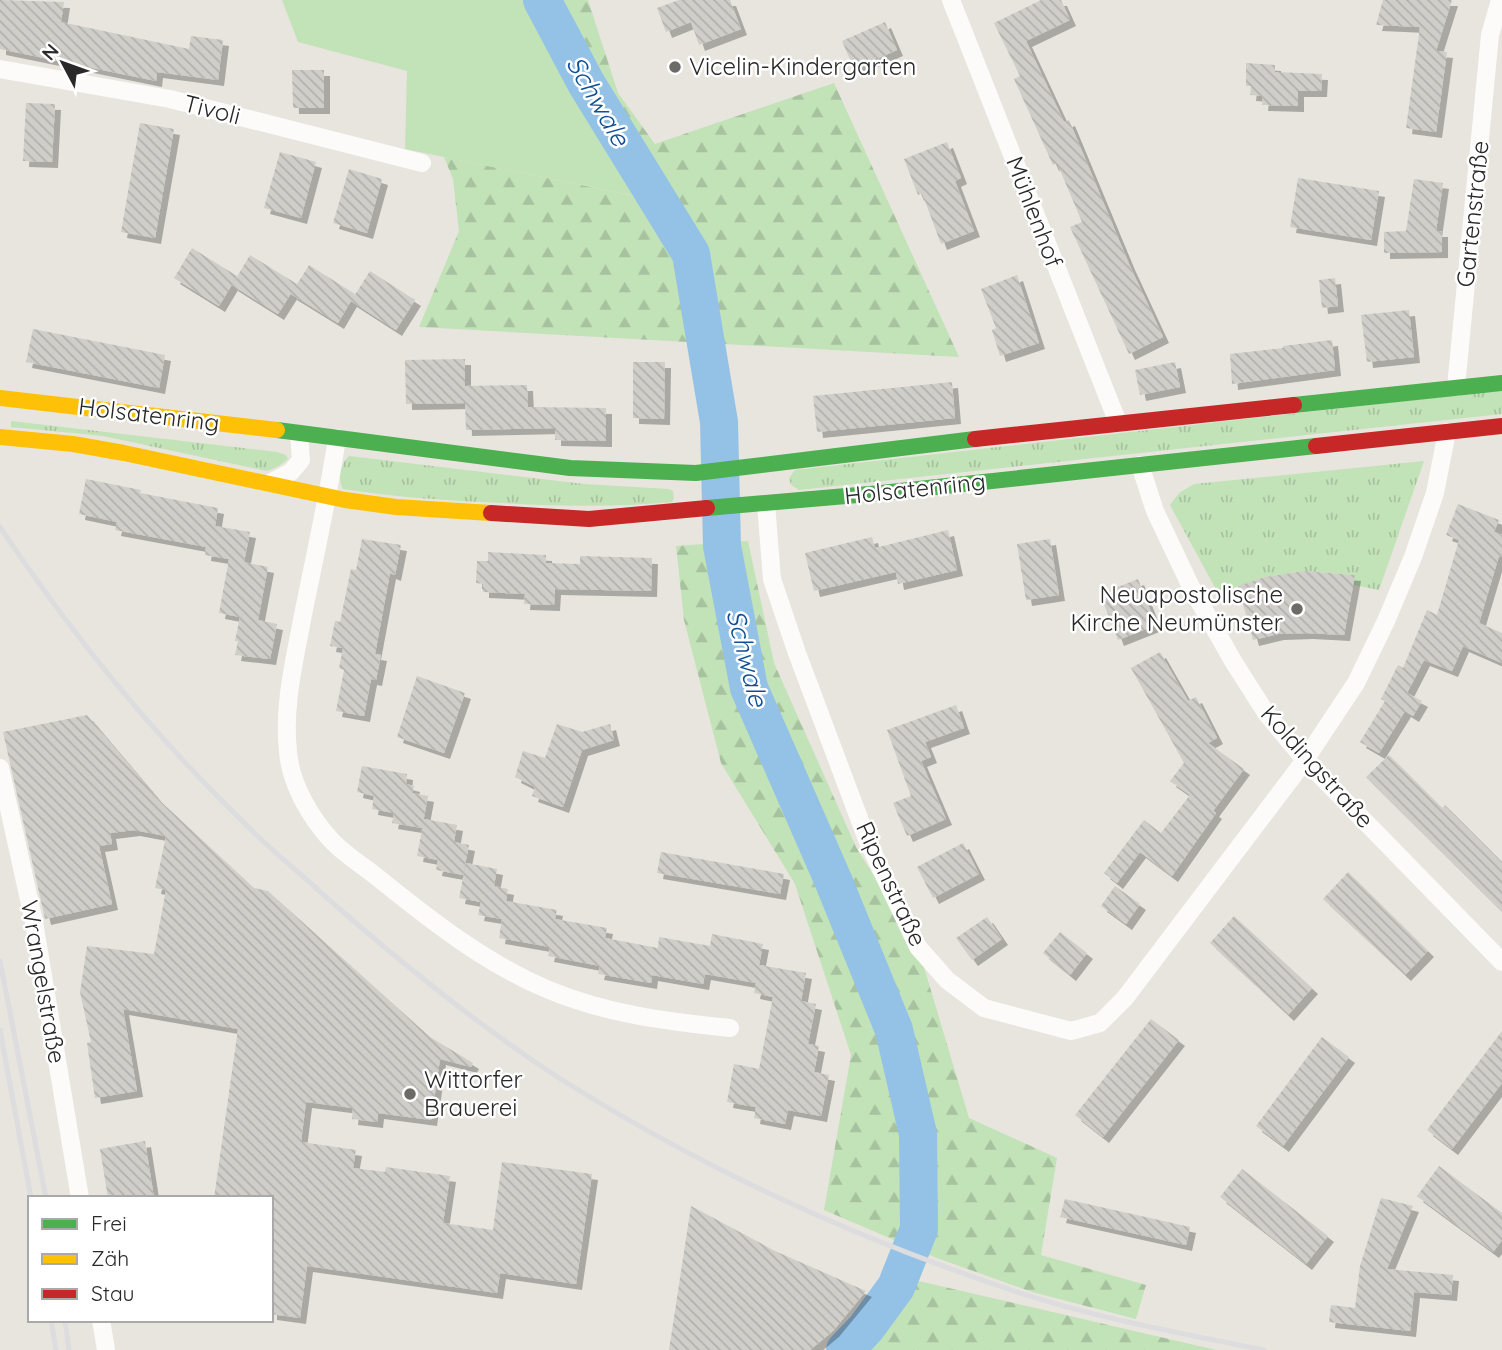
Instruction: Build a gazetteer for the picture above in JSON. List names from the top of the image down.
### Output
{
  "streets": {
    "main road": ["Holsatenring"],
    "street": [
      "Tivoli",
      "Mühlenhof",
      "Gartenstraße",
      "Koldingstraße",
      "Ripenstraße",
      "Wrangelstraße"
    ]
  },
  "crossings": [
    ["Mühlenhof", "Holsatenring"],
    ["Gartenstraße", "Holsatenring"],
    ["Holsatenring", "Koldingstraße"],
    ["Holsatenring", "Ripenstraße"],
    ["Koldingstraße", "Ripenstraße"]
  ],
  "water": ["Schwale"],
  "places": ["Vicelin-Kindergarten", "Neuapostolische Kirche Neumünster", "Wittorfer Brauerei"],
  "legend": ["Frei", "Zäh", "Stau"],
  "north": "top left"
}
